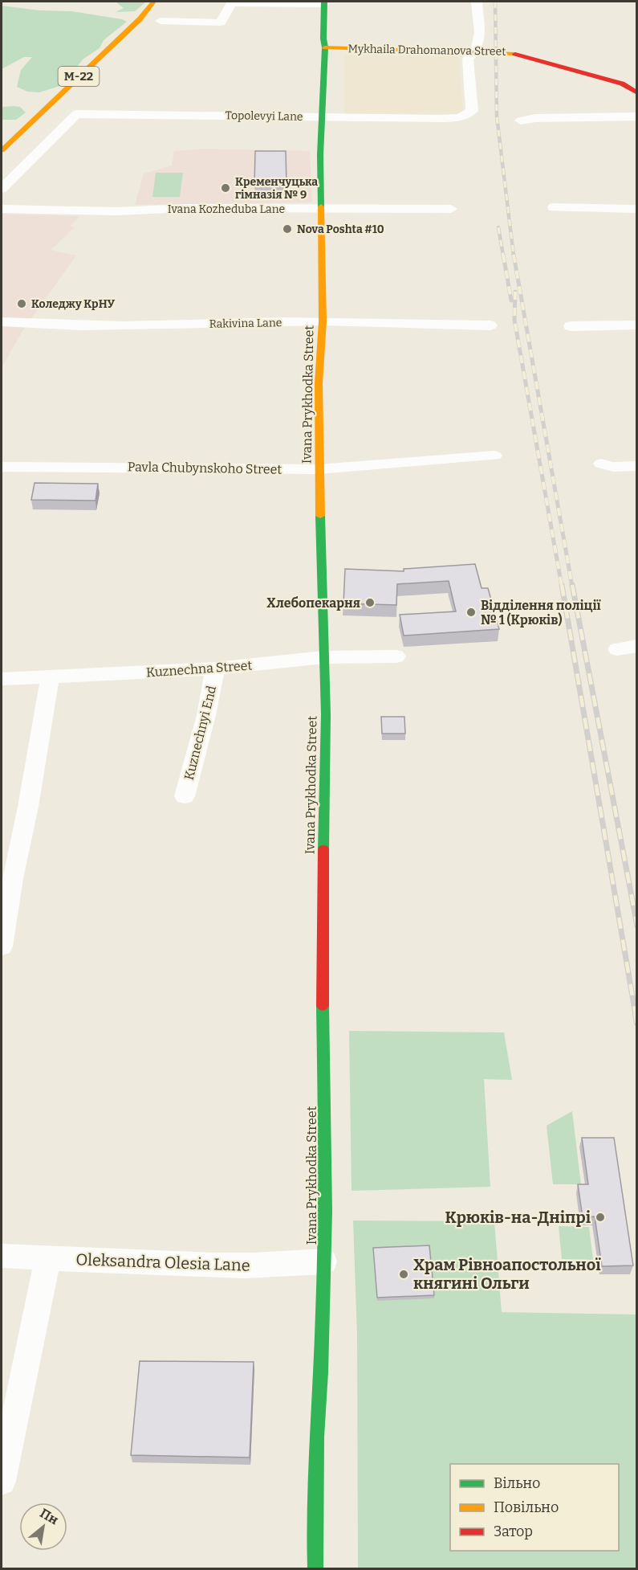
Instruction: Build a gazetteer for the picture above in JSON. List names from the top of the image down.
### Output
{
  "streets": {
    "main road": ["Mykhaila Drahomanova Street", "М-22", "Ivana Prykhodka Street"],
    "street": [
      "Topolevyi Lane",
      "Ivana Kozheduba Lane",
      "Rakivina Lane",
      "Pavla Chubynskoho Street",
      "Kuznechna Street",
      "Kuznechnyi End",
      "Oleksandra Olesia Lane"
    ]
  },
  "crossings": [
    ["Mykhaila Drahomanova Street", "Topolevyi Lane"],
    ["Mykhaila Drahomanova Street", "Ivana Prykhodka Street"],
    ["Topolevyi Lane", "Ivana Prykhodka Street"],
    ["Ivana Kozheduba Lane", "Ivana Prykhodka Street"],
    ["Rakivina Lane", "Ivana Prykhodka Street"],
    ["Ivana Prykhodka Street", "Pavla Chubynskoho Street"],
    ["Ivana Prykhodka Street", "Kuznechna Street"],
    ["Ivana Prykhodka Street", "Oleksandra Olesia Lane"],
    ["Kuznechna Street", "Kuznechnyi End"]
  ],
  "places": [
    "Кременчуцька гімназія № 9",
    "Nova Poshta #10",
    "Коледжу КрНУ",
    "Хлебопекарня",
    "Відділення поліції № 1 (Крюків)",
    "Крюків-на-Дніпрі",
    "Храм Рівноапостольної княгині Ольги"
  ],
  "legend": ["Вільно", "Повільно", "Затор"],
  "north": "top right"
}
